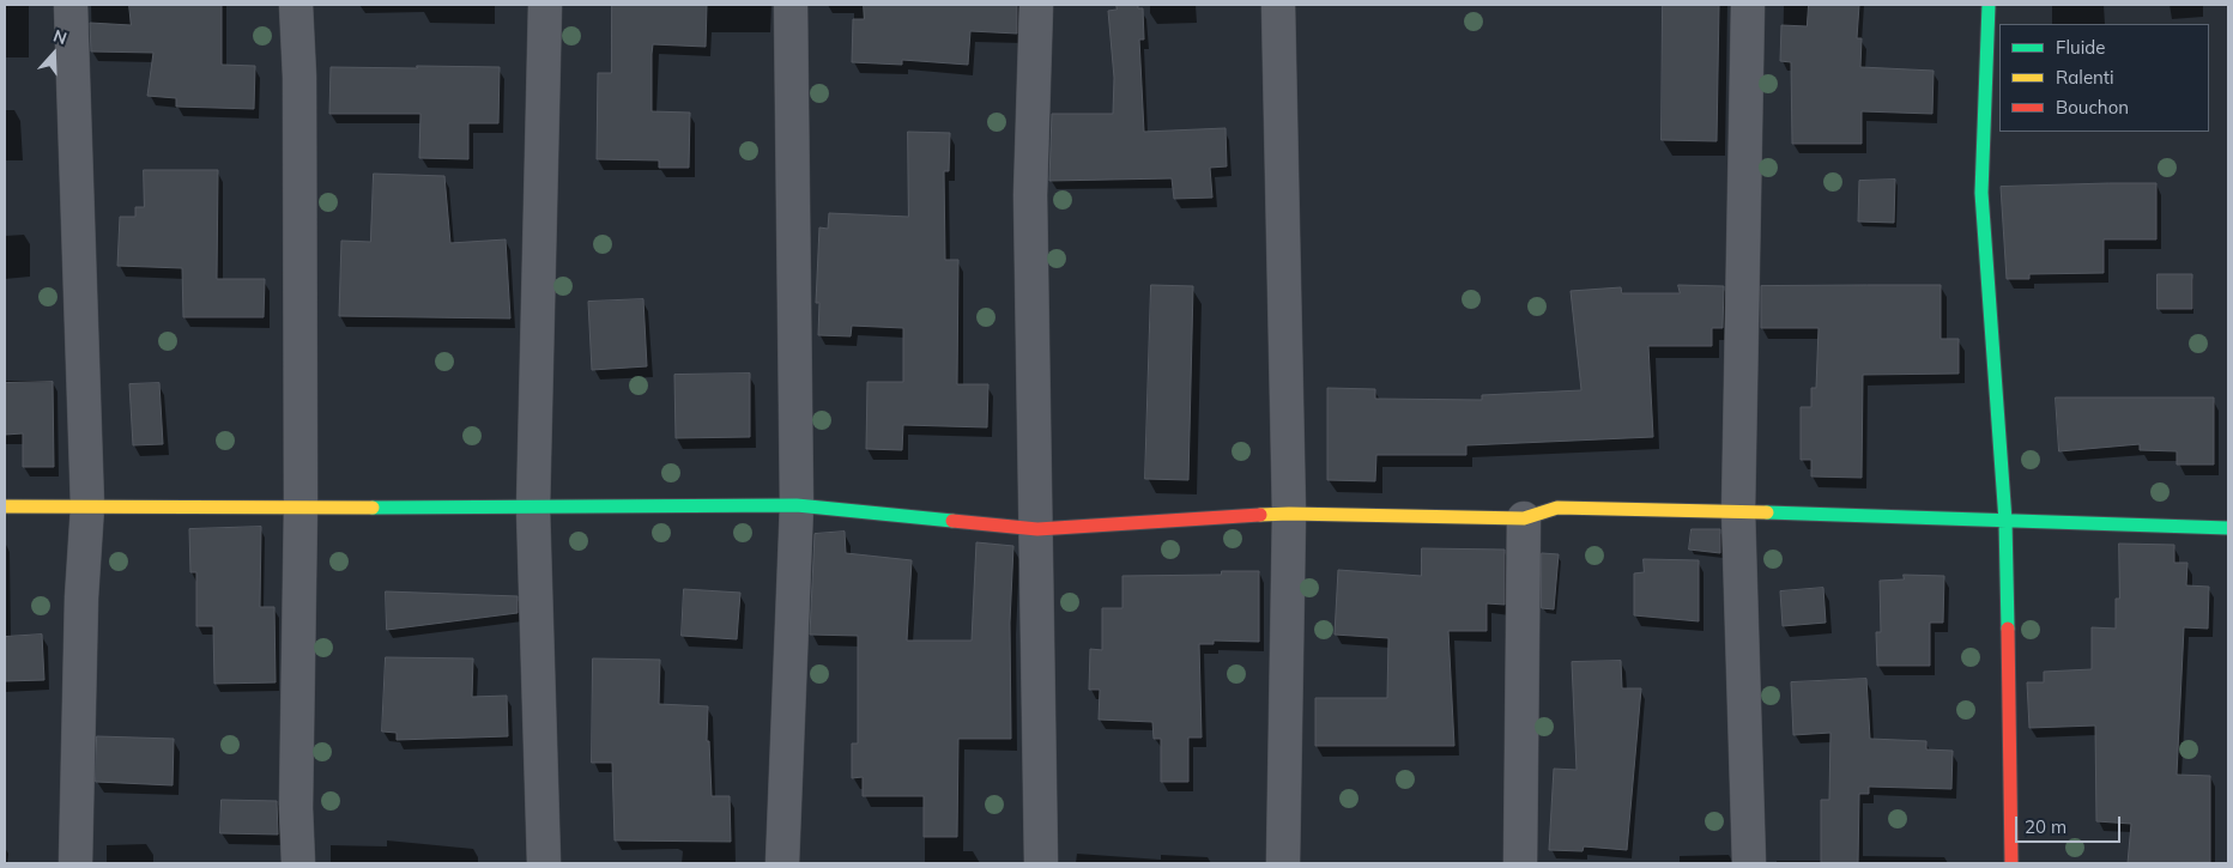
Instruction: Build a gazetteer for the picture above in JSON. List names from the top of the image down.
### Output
{
  "legend": ["Fluide", "Ralenti", "Bouchon"],
  "scale_bar": "20 m",
  "north": "top"
}
